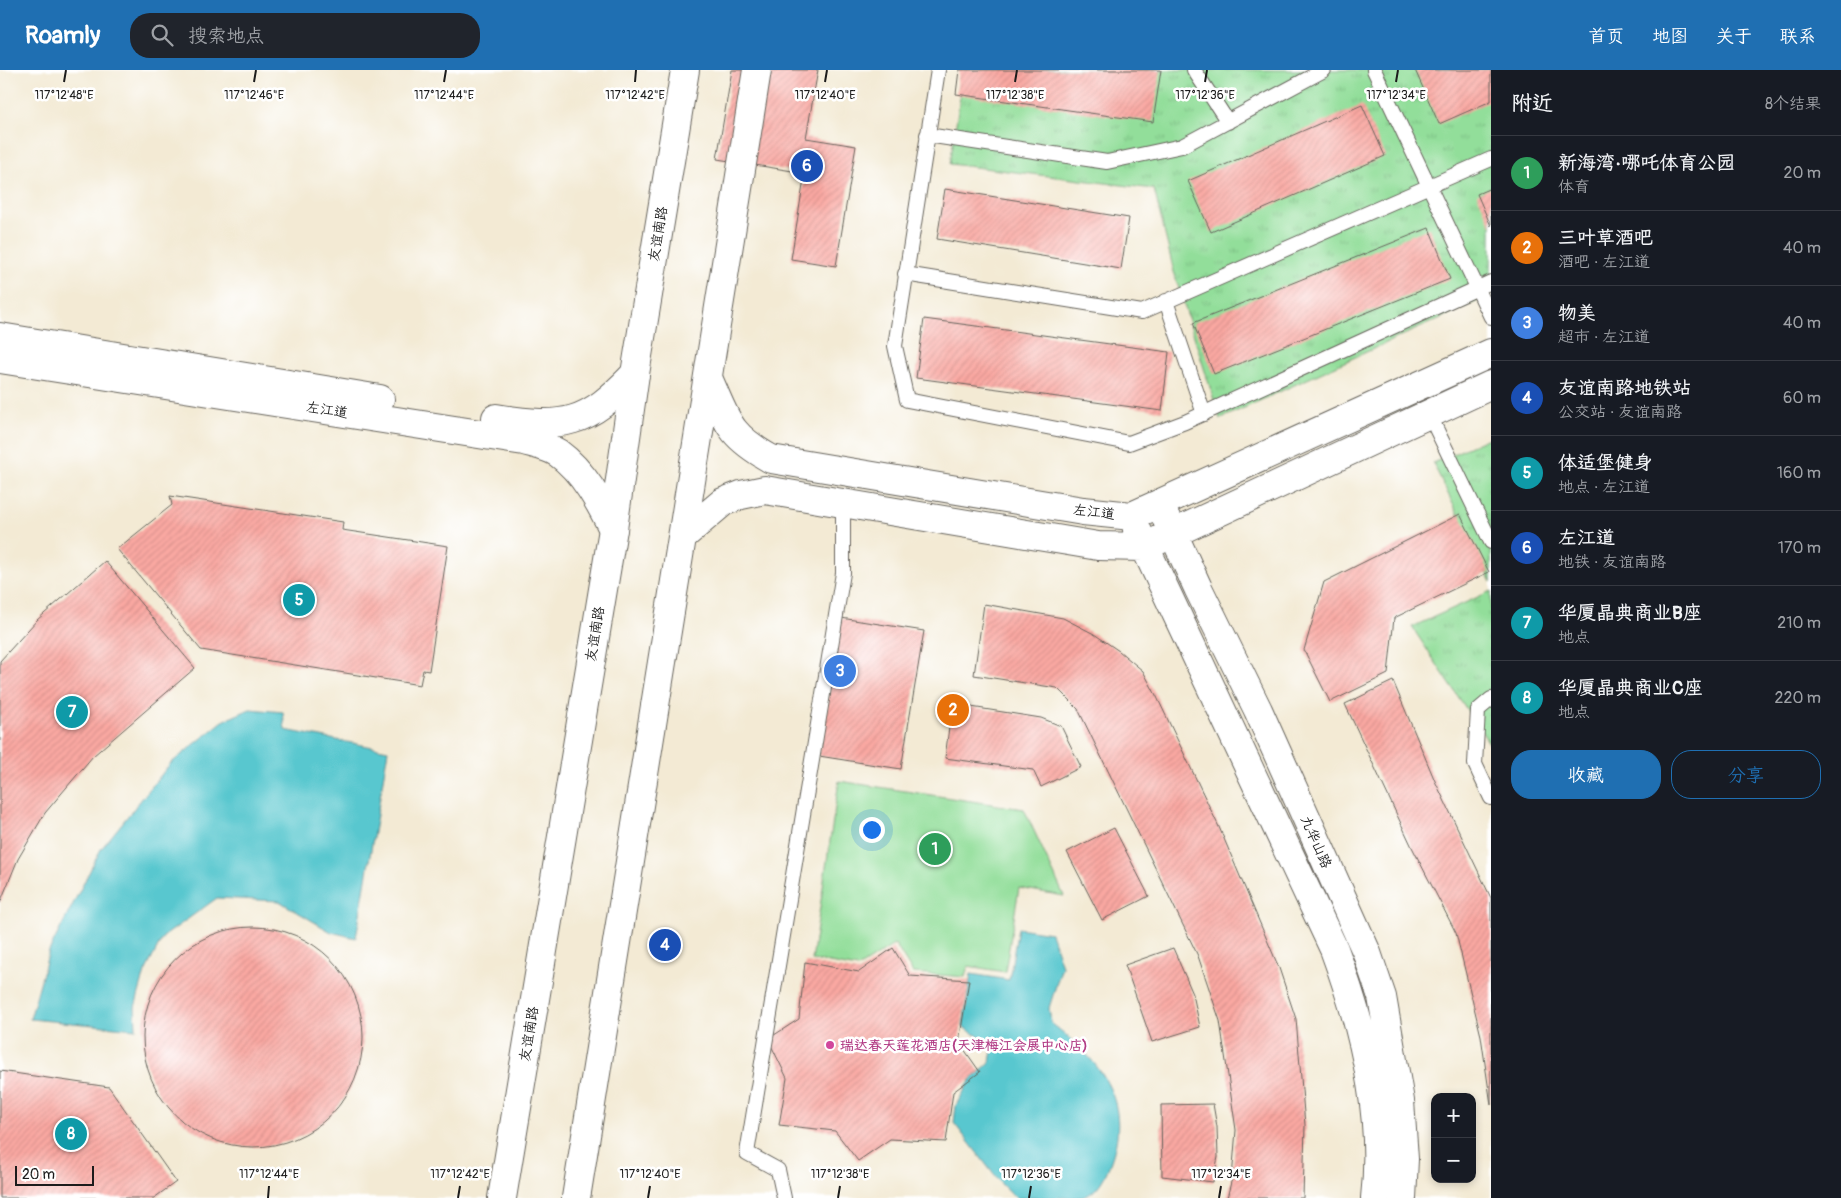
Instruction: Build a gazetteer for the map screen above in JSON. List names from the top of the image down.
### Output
{
  "streets": {
    "street": ["友谊南路", "左江道", "九华山路"]
  },
  "crossings": [
    ["友谊南路", "左江道"],
    ["左江道", "九华山路"]
  ],
  "places": ["瑞达春天莲花酒店(天津梅江会展中心店)"],
  "scale_bar": "20 m",
  "page": {
    "header": "Roamly",
    "search": "搜索地点",
    "nav": [
      "首页",
      "地图",
      "关于",
      "联系"
    ],
    "heading": ["附近", "8个结果"],
    "list": [
      {
        "mark": "1",
        "name": "新海湾·哪吒体育公园",
        "note": "体育",
        "value": "20 m"
      },
      {
        "mark": "2",
        "name": "三叶草酒吧",
        "note": "酒吧 · 左江道",
        "value": "40 m"
      },
      {
        "mark": "3",
        "name": "物美",
        "note": "超市 · 左江道",
        "value": "40 m"
      },
      {
        "mark": "4",
        "name": "友谊南路地铁站",
        "note": "公交站 · 友谊南路",
        "value": "60 m"
      },
      {
        "mark": "5",
        "name": "体适堡健身",
        "note": "地点 · 左江道",
        "value": "160 m"
      },
      {
        "mark": "6",
        "name": "左江道",
        "note": "地铁 · 友谊南路",
        "value": "170 m"
      },
      {
        "mark": "7",
        "name": "华厦晶典商业B座",
        "note": "地点",
        "value": "210 m"
      },
      {
        "mark": "8",
        "name": "华厦晶典商业C座",
        "note": "地点",
        "value": "220 m"
      }
    ],
    "pins": [
      "6",
      "5",
      "3",
      "2",
      "7",
      "1",
      "4",
      "8"
    ],
    "buttons": ["收藏", "分享"],
    "map_buttons": ["+", "−"],
    "scale": "20 m"
  },
  "coordinates": [
    "117°12'48\"E",
    "117°12'46\"E",
    "117°12'44\"E",
    "117°12'42\"E",
    "117°12'40\"E",
    "117°12'38\"E",
    "117°12'36\"E",
    "117°12'34\"E"
  ]
}
